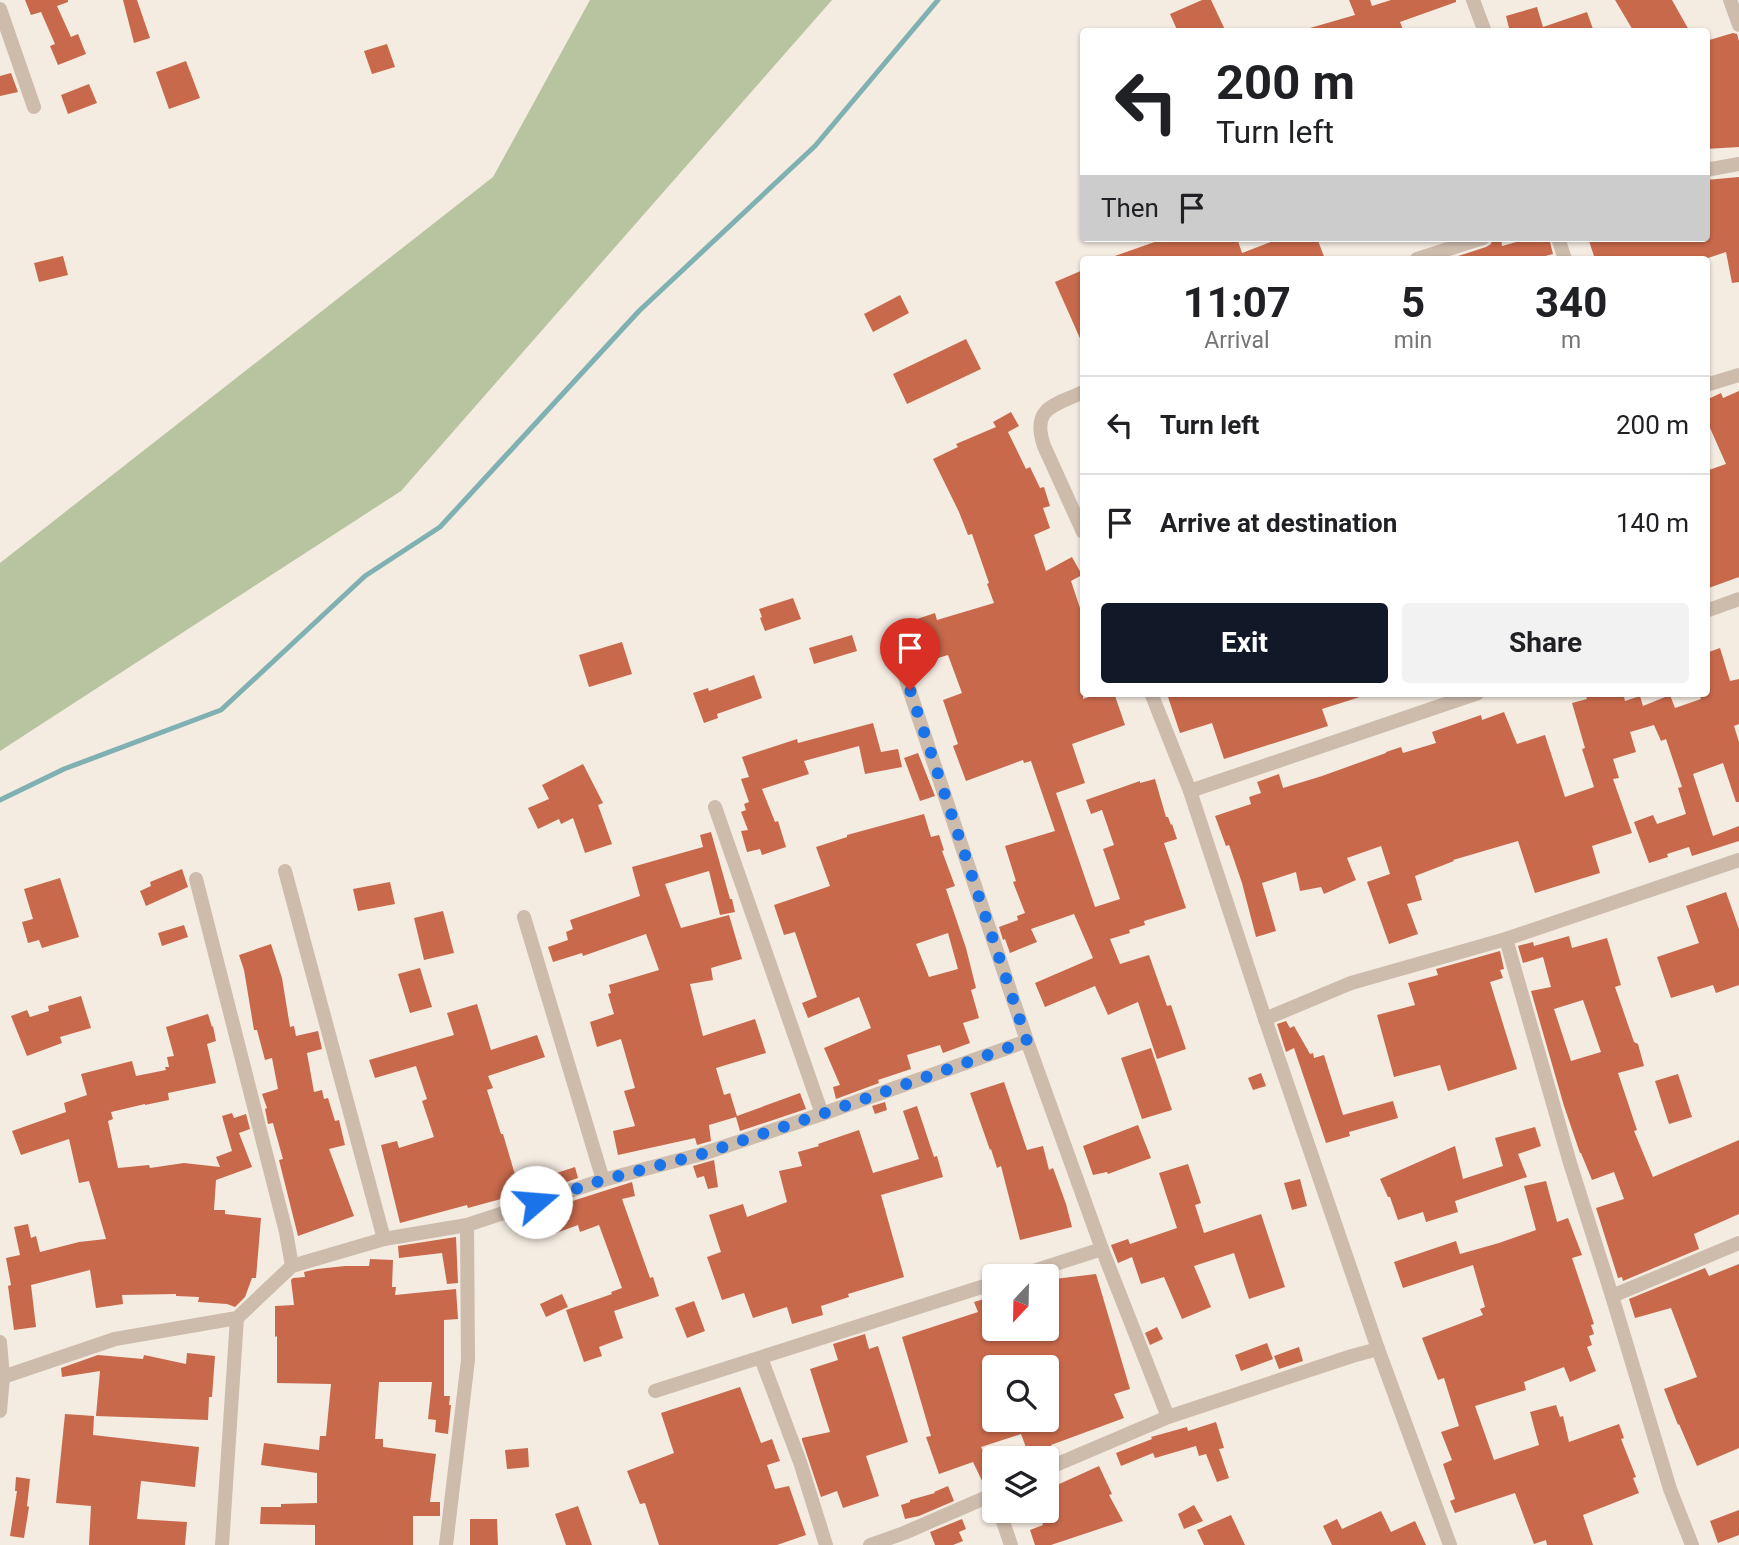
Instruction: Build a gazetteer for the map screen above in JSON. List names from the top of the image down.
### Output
{
  "north": "bottom",
  "page": {
    "turn": ["200 m", "Turn left"],
    "then": "Then",
    "eta": [
      "11:07",
      "Arrival",
      "5",
      "min",
      "340",
      "m"
    ],
    "list": [
      {
        "name": "Turn left",
        "value": "200 m"
      },
      {
        "name": "Arrive at destination",
        "value": "140 m"
      }
    ],
    "buttons": ["Exit", "Share"]
  }
}
